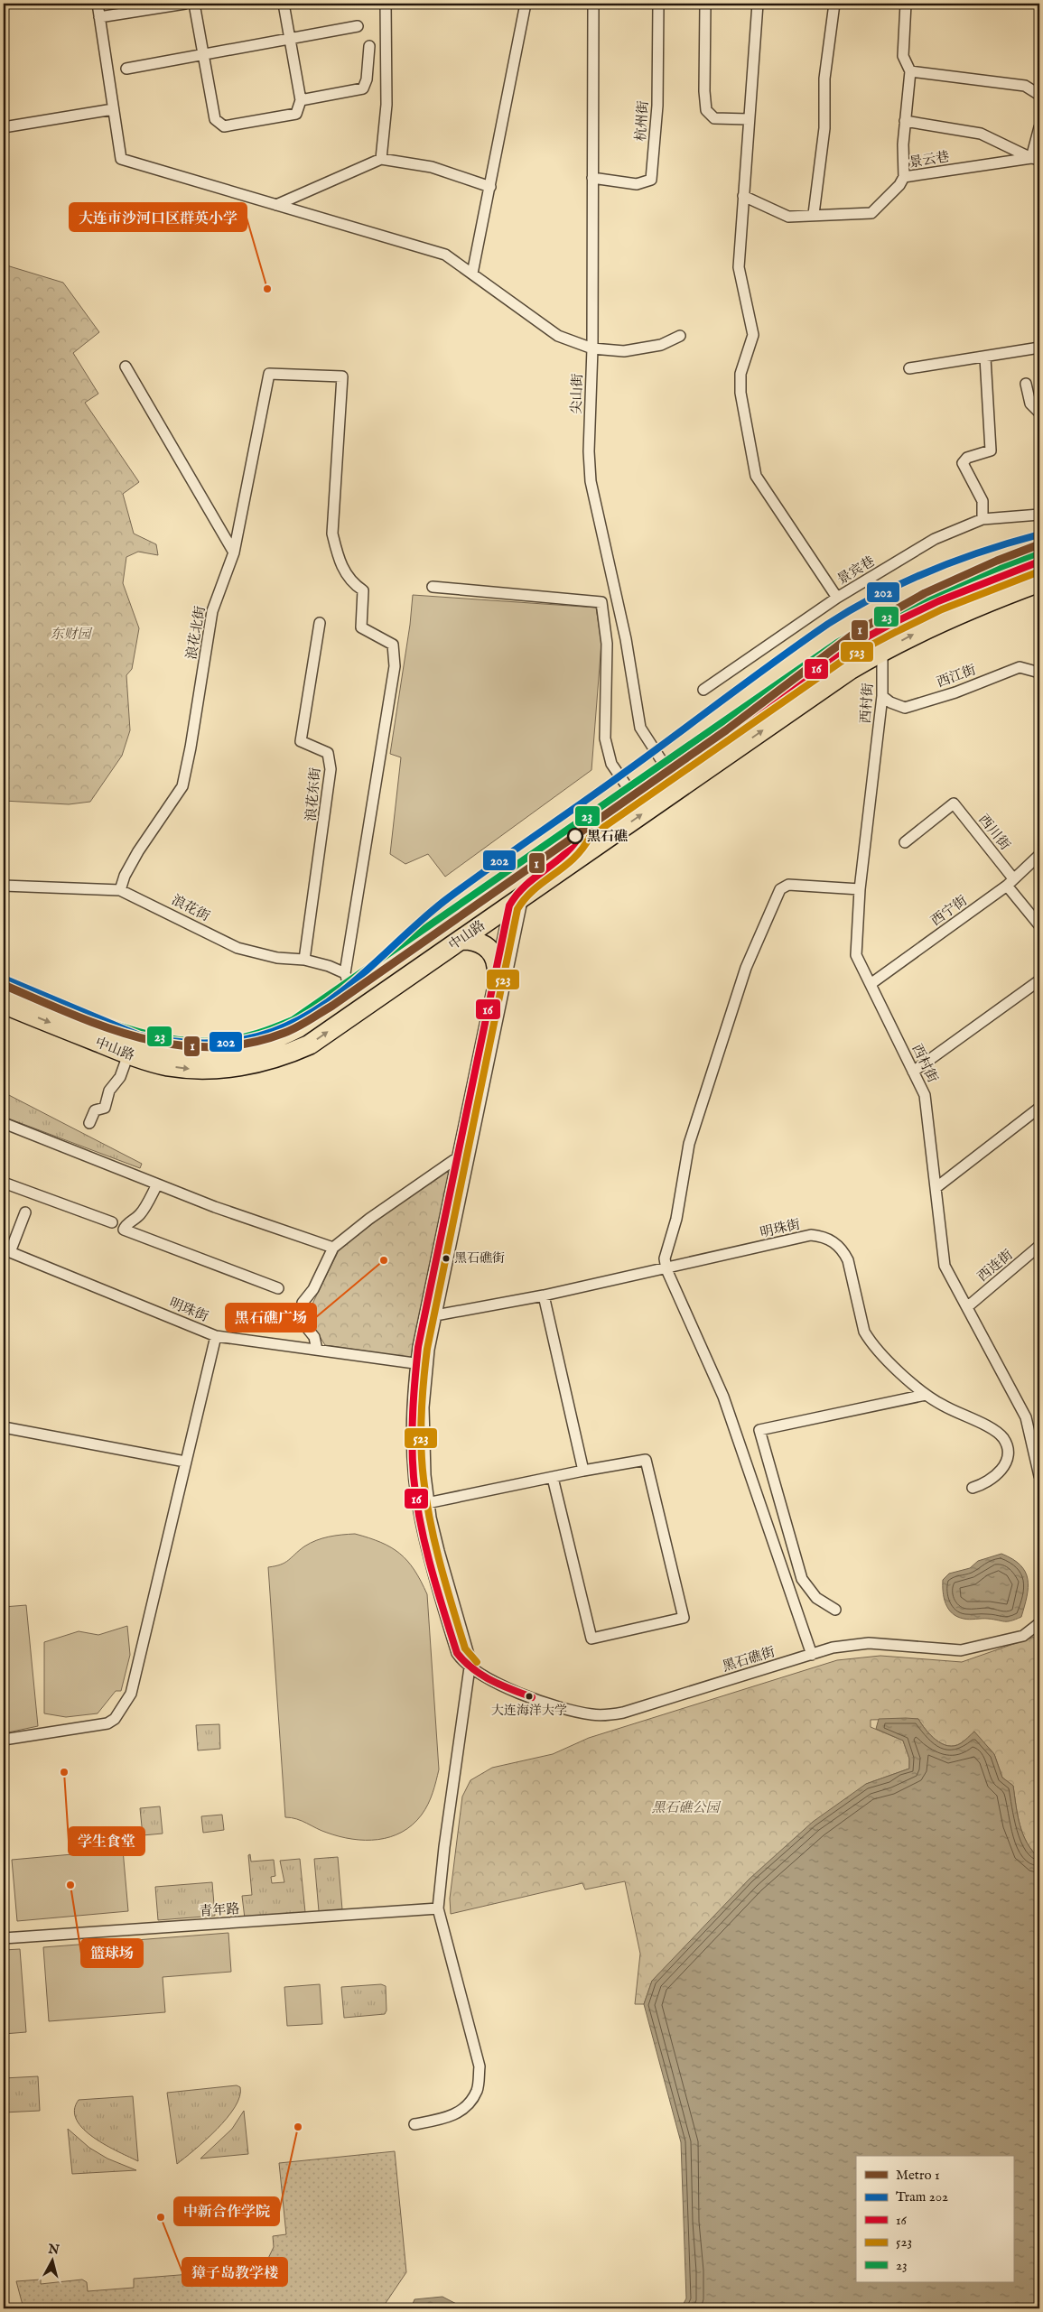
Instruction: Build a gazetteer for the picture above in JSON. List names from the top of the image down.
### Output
{
  "streets": {
    "highway": ["中山路"],
    "street": [
      "杭州街",
      "景云巷",
      "尖山街",
      "景宾巷",
      "浪花北街",
      "西江街",
      "西村街",
      "浪花东街",
      "西川街",
      "浪花街",
      "西宁街",
      "明珠街",
      "西连街",
      "黑石礁街",
      "青年路"
    ]
  },
  "crossings": [
    ["杭州街", "尖山街"],
    ["尖山街", "中山路"],
    ["浪花北街", "浪花街"],
    ["浪花北街", "中山路"],
    ["西江街", "西村街"],
    ["西村街", "西宁街"],
    ["西村街", "中山路"],
    ["西村街", "西连街"],
    ["浪花东街", "浪花街"],
    ["西川街", "西宁街"],
    ["浪花街", "中山路"],
    ["中山路", "黑石礁街"],
    ["明珠街", "黑石礁街"]
  ],
  "parks": ["东财园", "黑石礁公园"],
  "places": [
    "大连市沙河口区群英小学",
    "黑石礁",
    "黑石礁街",
    "黑石礁广场",
    "大连海洋大学",
    "学生食堂",
    "篮球场",
    "中新合作学院",
    "獐子岛教学楼"
  ],
  "lines": [
    "tram line 202",
    "metro line 1",
    "transit line 23",
    "transit line 16",
    "transit line 523"
  ],
  "legend": [
    "Metro 1",
    "Tram 202",
    "16",
    "523",
    "23"
  ],
  "north": "top"
}
